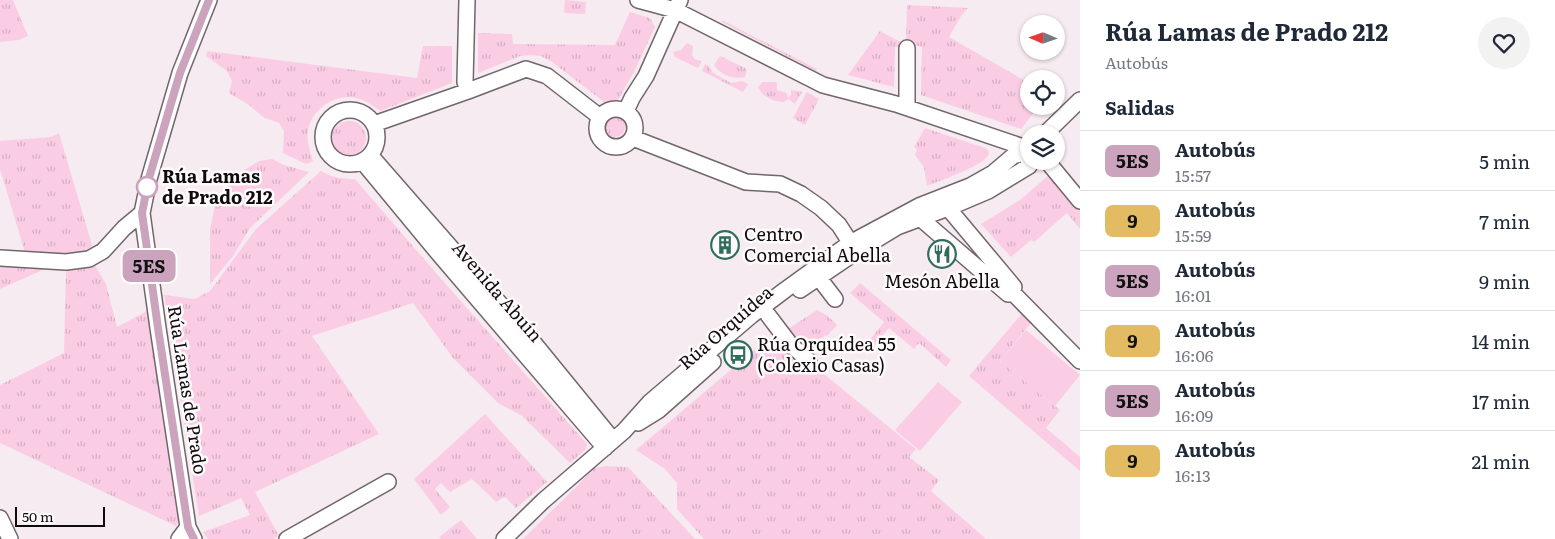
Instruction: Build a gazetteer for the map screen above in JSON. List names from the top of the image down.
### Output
{
  "streets": {
    "street": ["Avenida Abuín", "Rúa Orquídea", "Rúa Lamas de Prado"]
  },
  "crossings": [
    ["Avenida Abuín", "Rúa Orquídea"]
  ],
  "places": {
    "other": ["Rúa Lamas de Prado 212"],
    "building": ["Centro Comercial Abella"],
    "restaurant": ["Mesón Abella"],
    "bus stop": ["Rúa Orquídea 55 (Colexio Casas)"]
  },
  "lines": ["bus line 5ES"],
  "scale_bar": "50 m",
  "north": "left",
  "page": {
    "on_map": "5ES",
    "heading": [
      ["Rúa Lamas de Prado 212", "Autobús"],
      "Salidas"
    ],
    "list": [
      {
        "mark": "5ES",
        "name": "Autobús",
        "note": "15:57",
        "value": "5 min"
      },
      {
        "mark": "9",
        "name": "Autobús",
        "note": "15:59",
        "value": "7 min"
      },
      {
        "mark": "5ES",
        "name": "Autobús",
        "note": "16:01",
        "value": "9 min"
      },
      {
        "mark": "9",
        "name": "Autobús",
        "note": "16:06",
        "value": "14 min"
      },
      {
        "mark": "5ES",
        "name": "Autobús",
        "note": "16:09",
        "value": "17 min"
      },
      {
        "mark": "9",
        "name": "Autobús",
        "note": "16:13",
        "value": "21 min"
      }
    ],
    "scale": "50 m"
  }
}
